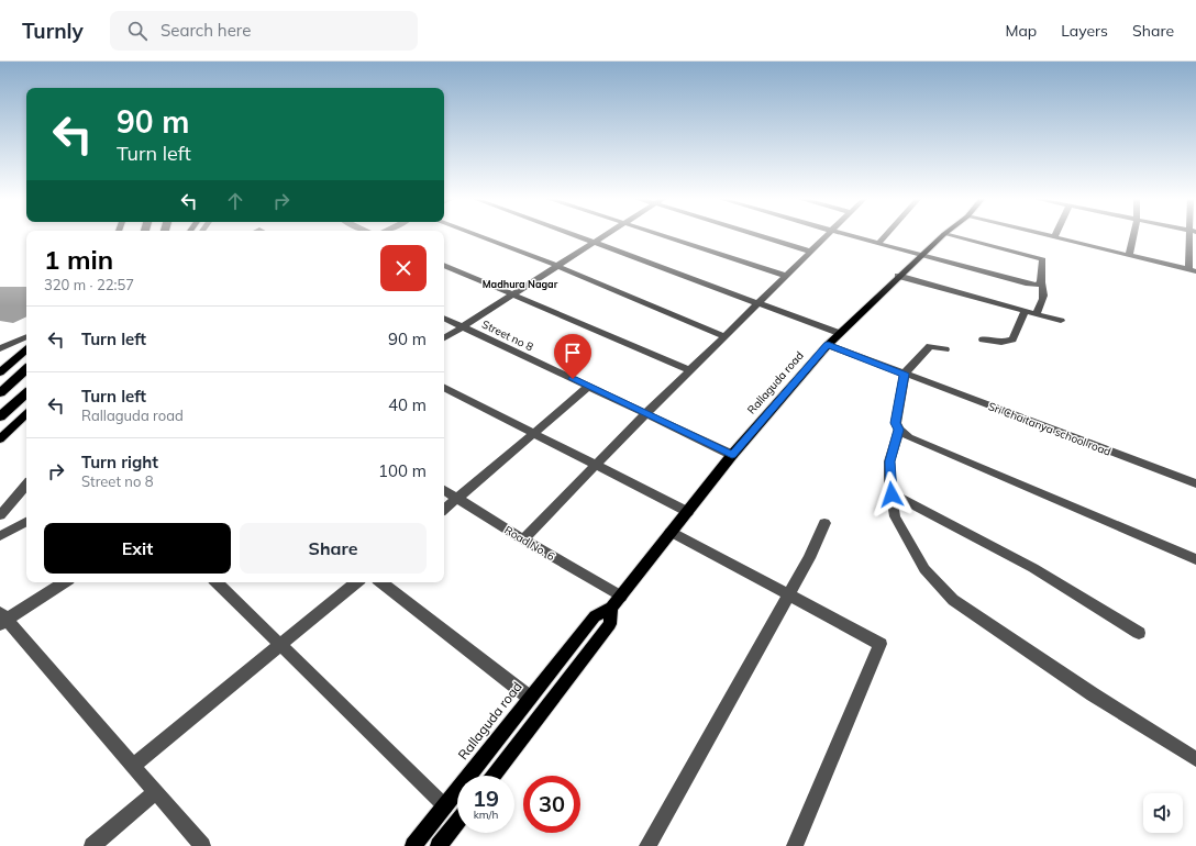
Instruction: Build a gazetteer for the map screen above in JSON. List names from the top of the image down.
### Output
{
  "streets": {
    "main road": ["Rallaguda road"],
    "street": ["Street no 8", "Sri Chaitanya school road", "Road No. 6"]
  },
  "crossings": [
    ["Street no 8", "Rallaguda road"],
    ["Rallaguda road", "Sri Chaitanya school road"],
    ["Rallaguda road", "Road No. 6"]
  ],
  "districts": ["Madhura Nagar"],
  "page": {
    "header": "Turnly",
    "search": "Search here",
    "nav": ["Map", "Layers", "Share"],
    "turn": ["90 m", "Turn left"],
    "heading": ["1 min", "320 m · 22:57"],
    "list": [
      {
        "name": "Turn left",
        "value": "90 m"
      },
      {
        "name": "Turn left",
        "note": "Rallaguda road",
        "value": "40 m"
      },
      {
        "name": "Turn right",
        "note": "Street no 8",
        "value": "100 m"
      }
    ],
    "buttons": ["Exit", "Share"],
    "speed": "19 km/h",
    "limit": "30"
  }
}
